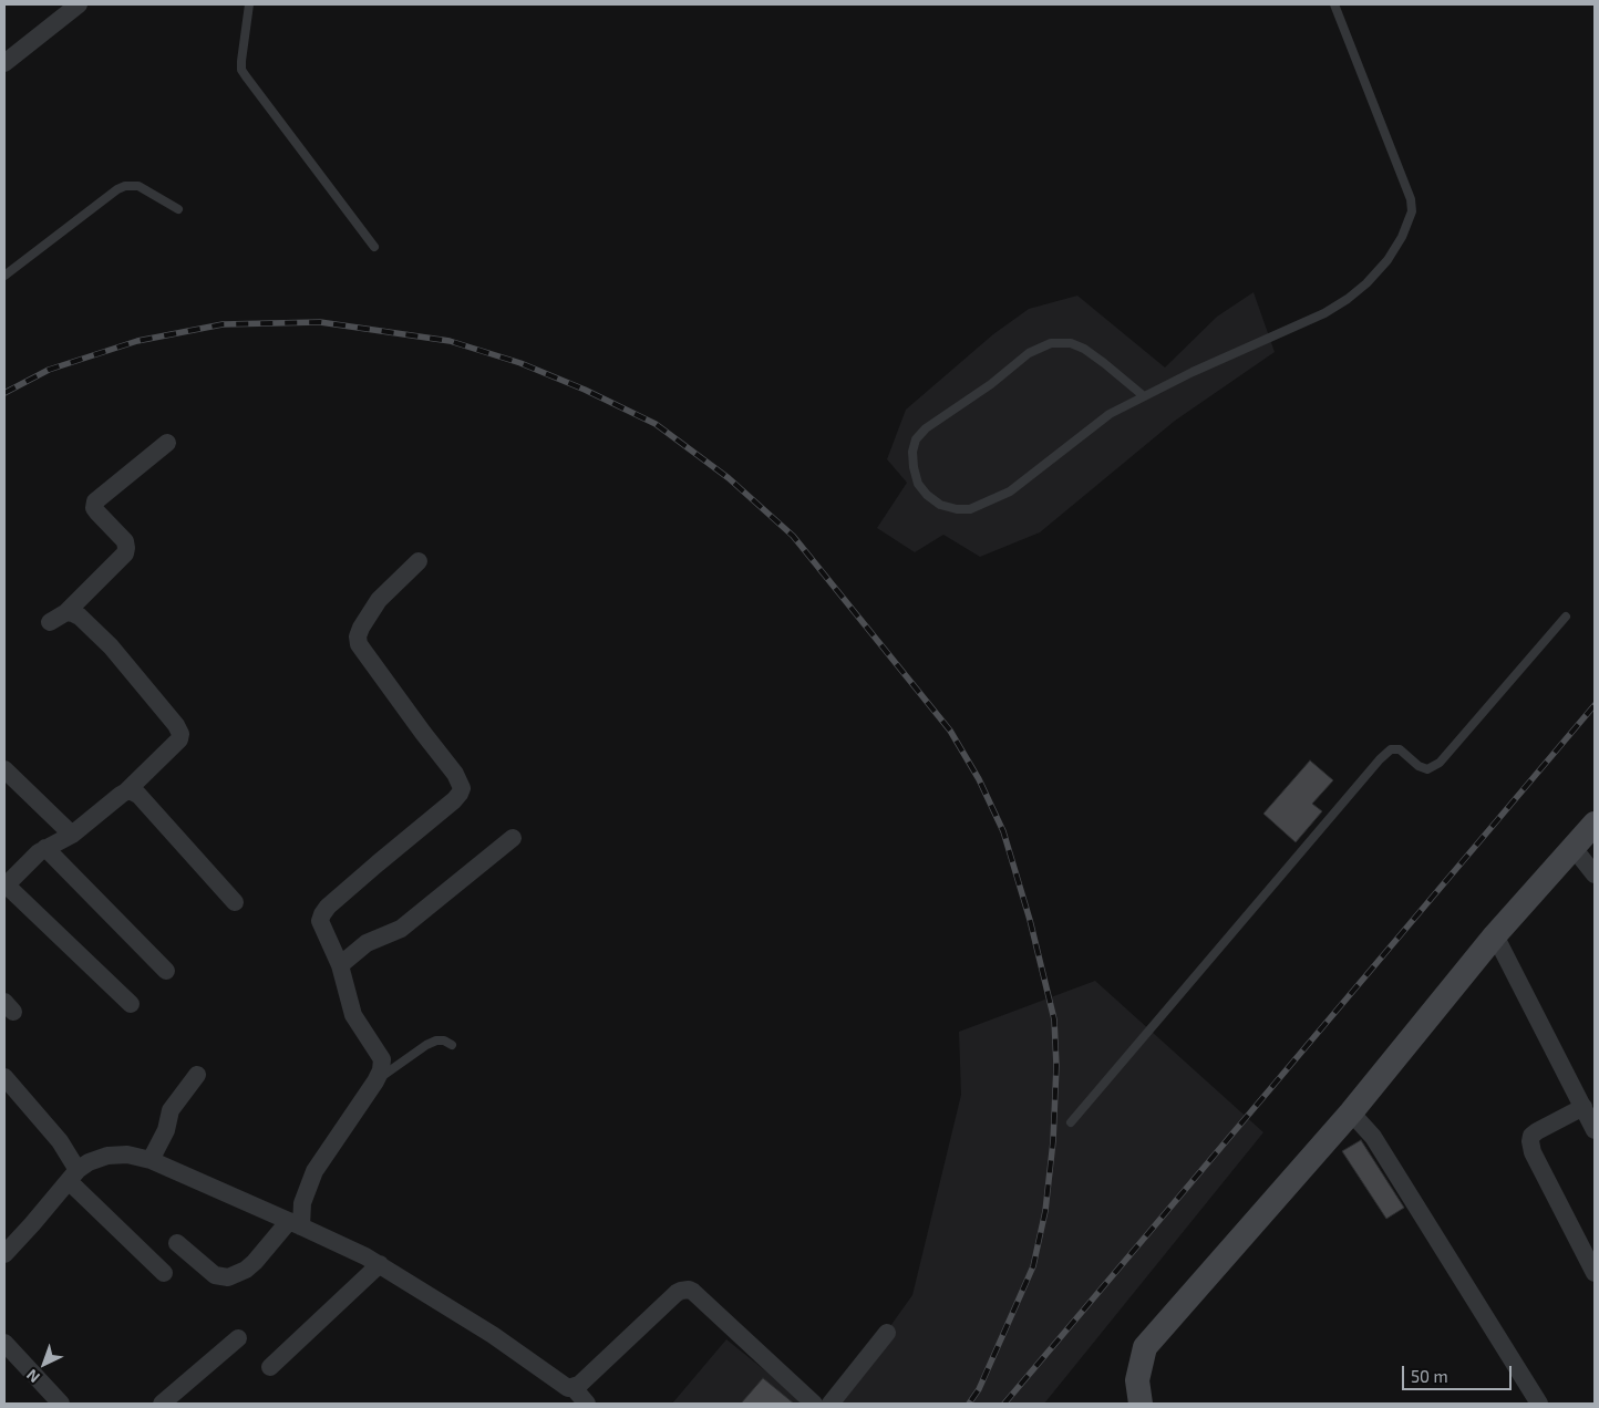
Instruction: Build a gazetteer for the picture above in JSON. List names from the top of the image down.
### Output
{
  "scale_bar": "50 m",
  "north": "bottom left"
}
